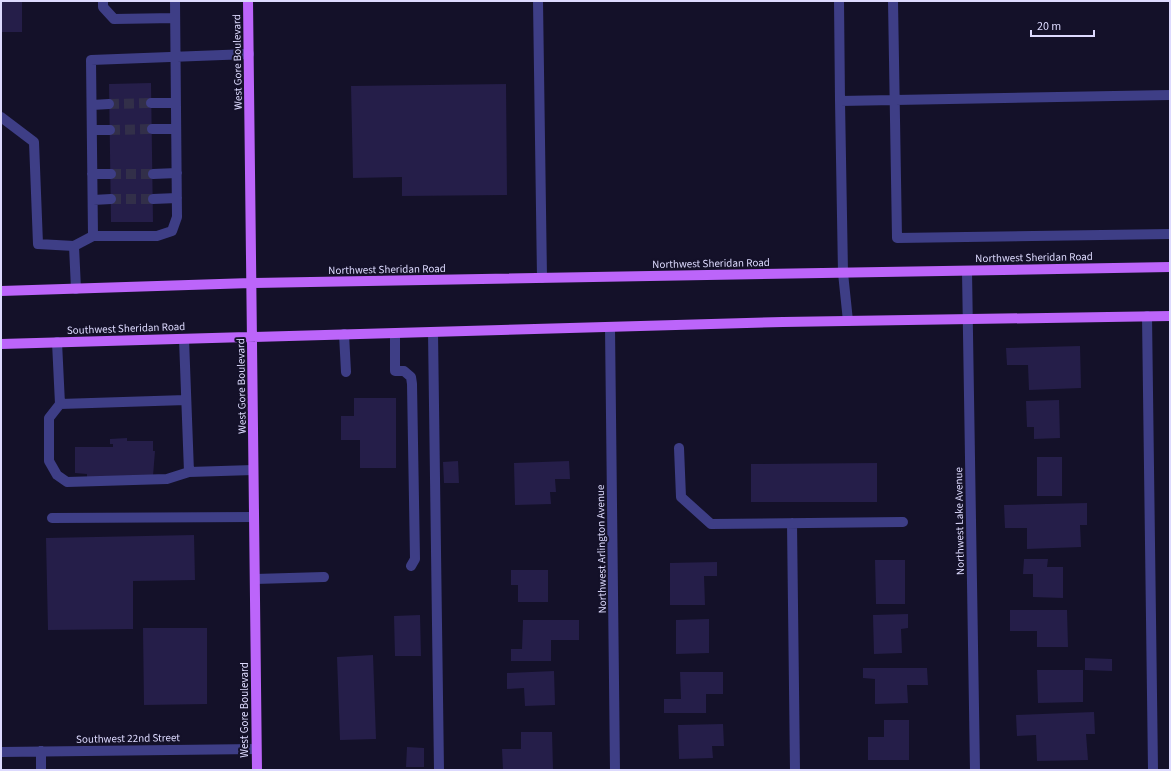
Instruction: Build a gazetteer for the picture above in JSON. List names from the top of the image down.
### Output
{
  "streets": {
    "main road": ["West Gore Boulevard", "Northwest Sheridan Road", "Southwest Sheridan Road"],
    "street": ["Northwest Lake Avenue", "Northwest Arlington Avenue", "Southwest 22nd Street"]
  },
  "crossings": [
    ["West Gore Boulevard", "Northwest Sheridan Road"],
    ["West Gore Boulevard", "Southwest Sheridan Road"],
    ["West Gore Boulevard", "Southwest 22nd Street"],
    ["Northwest Sheridan Road", "Northwest Lake Avenue"]
  ],
  "scale_bar": "20 m"
}
